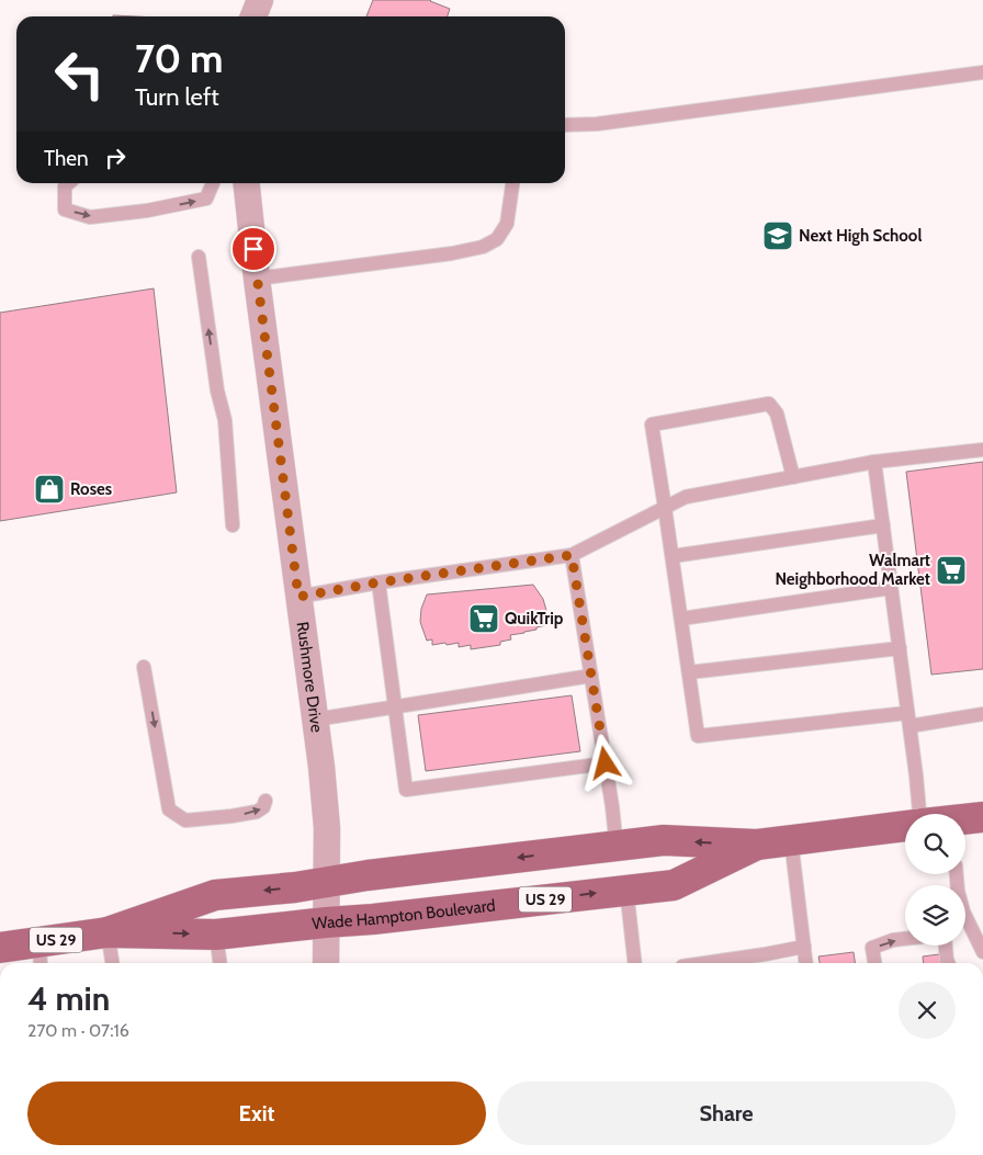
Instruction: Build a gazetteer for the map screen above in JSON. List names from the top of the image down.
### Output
{
  "streets": {
    "main road": ["US 29", "Wade Hampton Boulevard"],
    "street": ["Rushmore Drive"]
  },
  "crossings": [
    ["Rushmore Drive", "Wade Hampton Boulevard"]
  ],
  "places": {
    "school or university": ["Next High School"],
    "shop": ["Roses"],
    "supermarket": ["Walmart Neighborhood Market", "QuikTrip"]
  },
  "page": {
    "turn": ["70 m", "Turn left"],
    "then": "Then",
    "heading": ["4 min", "270 m · 07:16"],
    "buttons": ["Exit", "Share"]
  }
}
